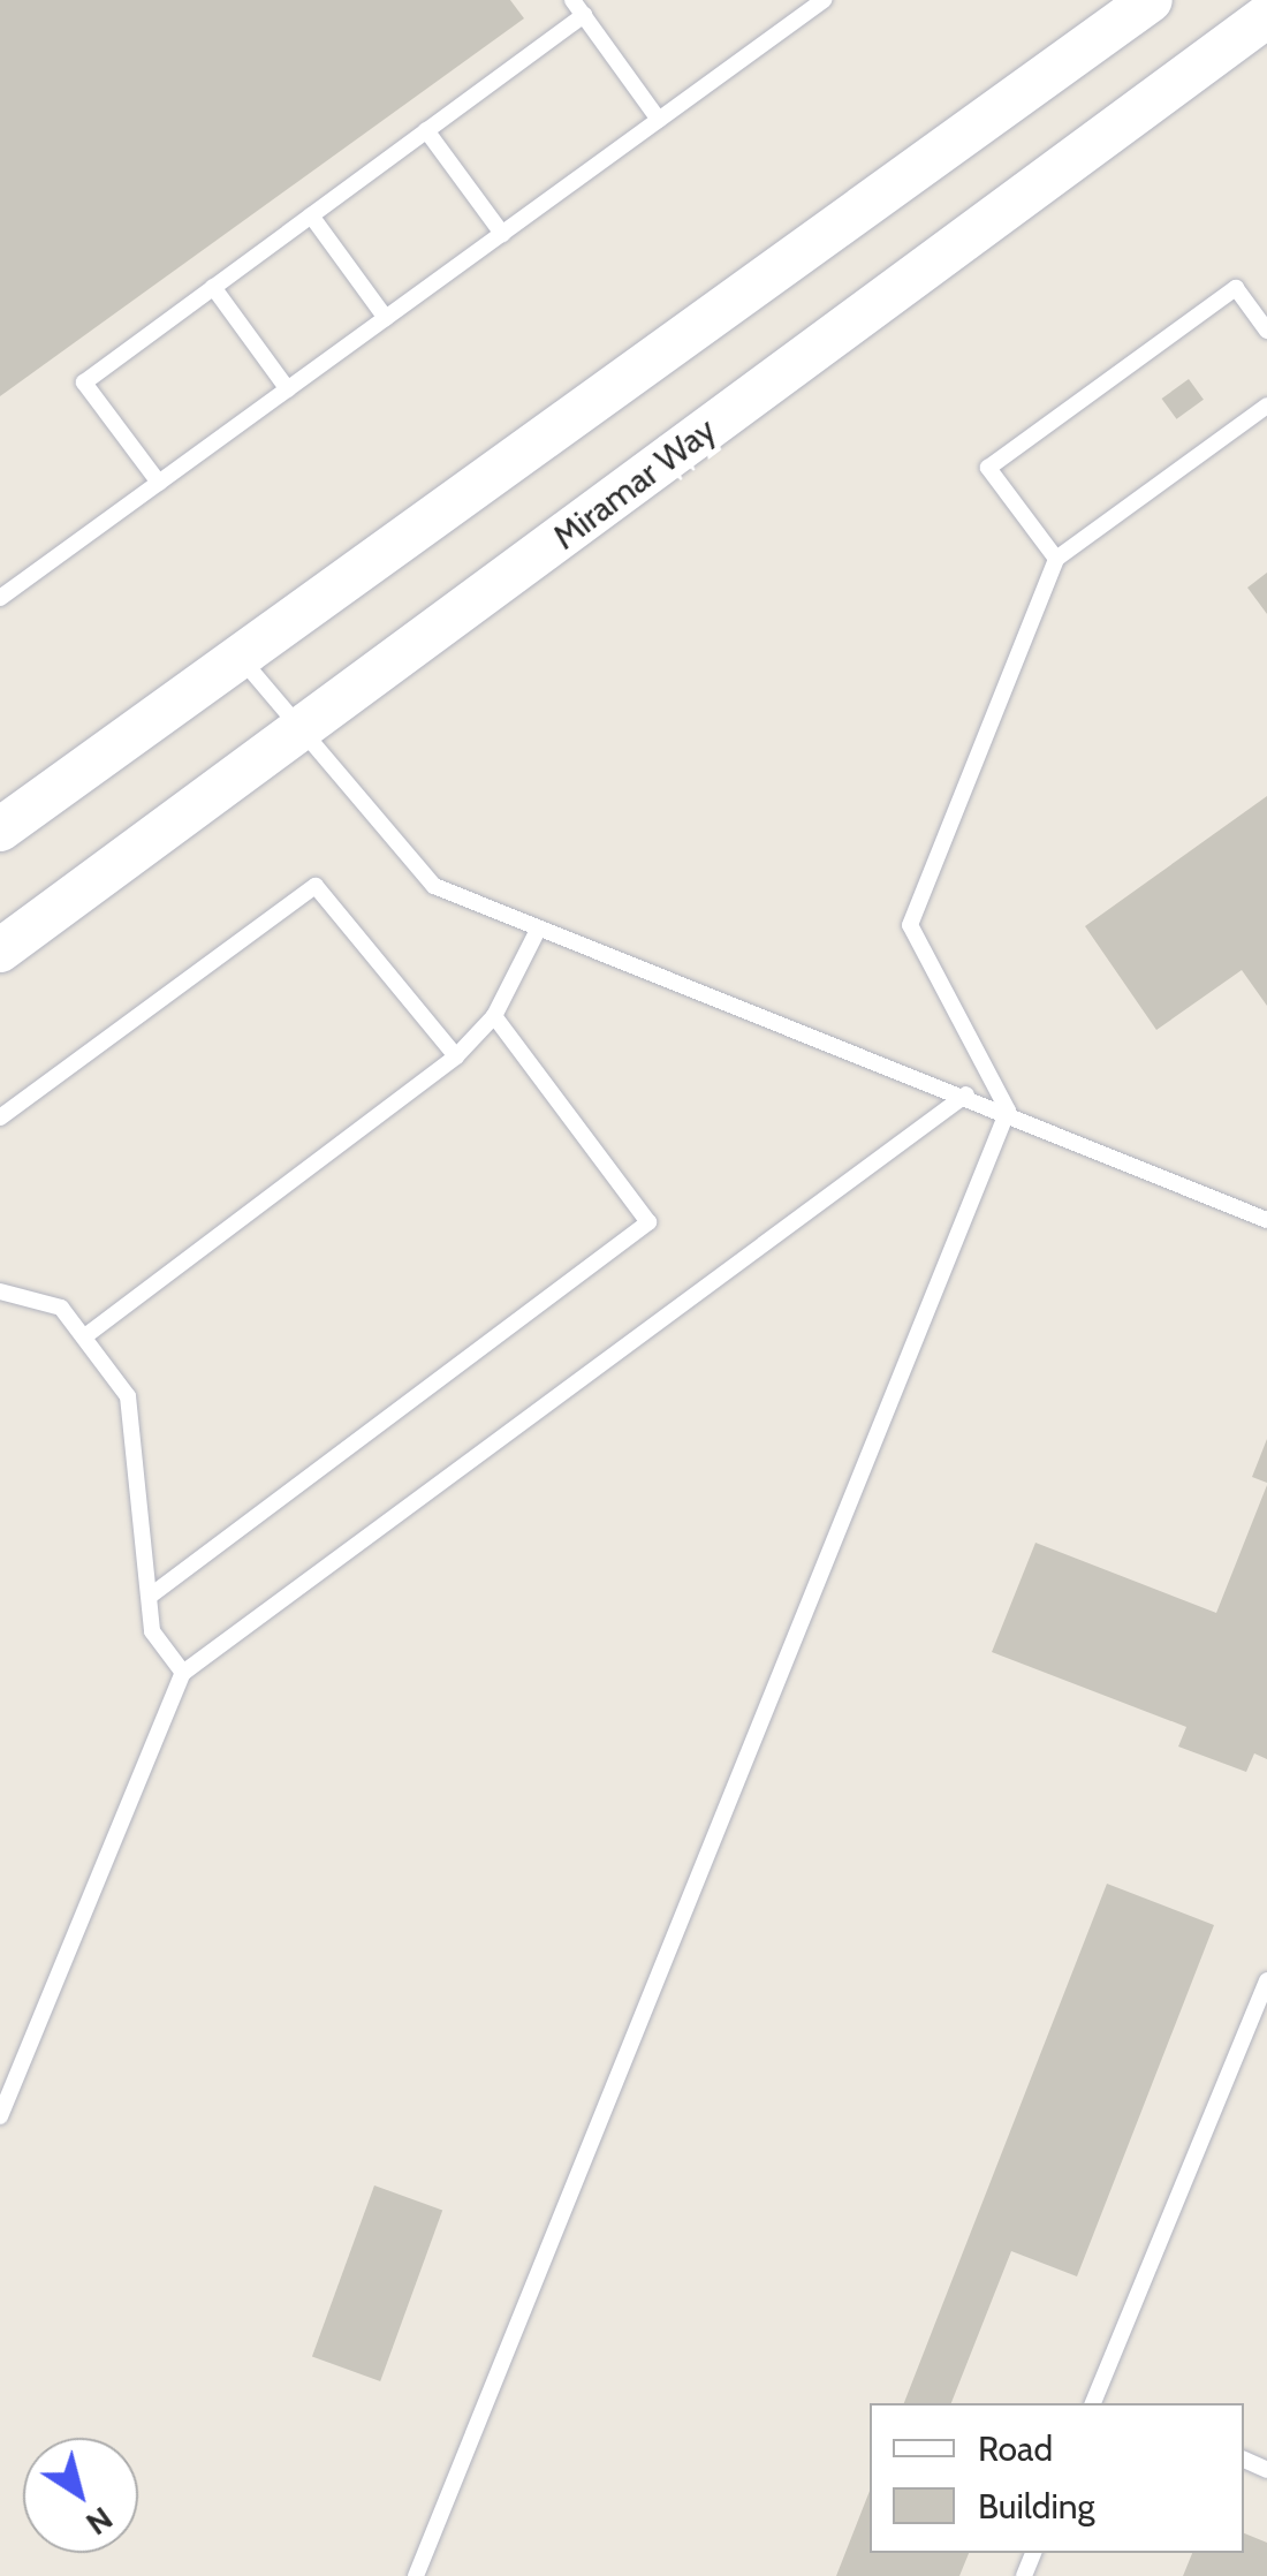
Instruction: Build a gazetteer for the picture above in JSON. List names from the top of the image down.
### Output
{
  "streets": {
    "main road": ["Miramar Way"]
  },
  "legend": ["Road", "Building"],
  "north": "bottom right"
}
